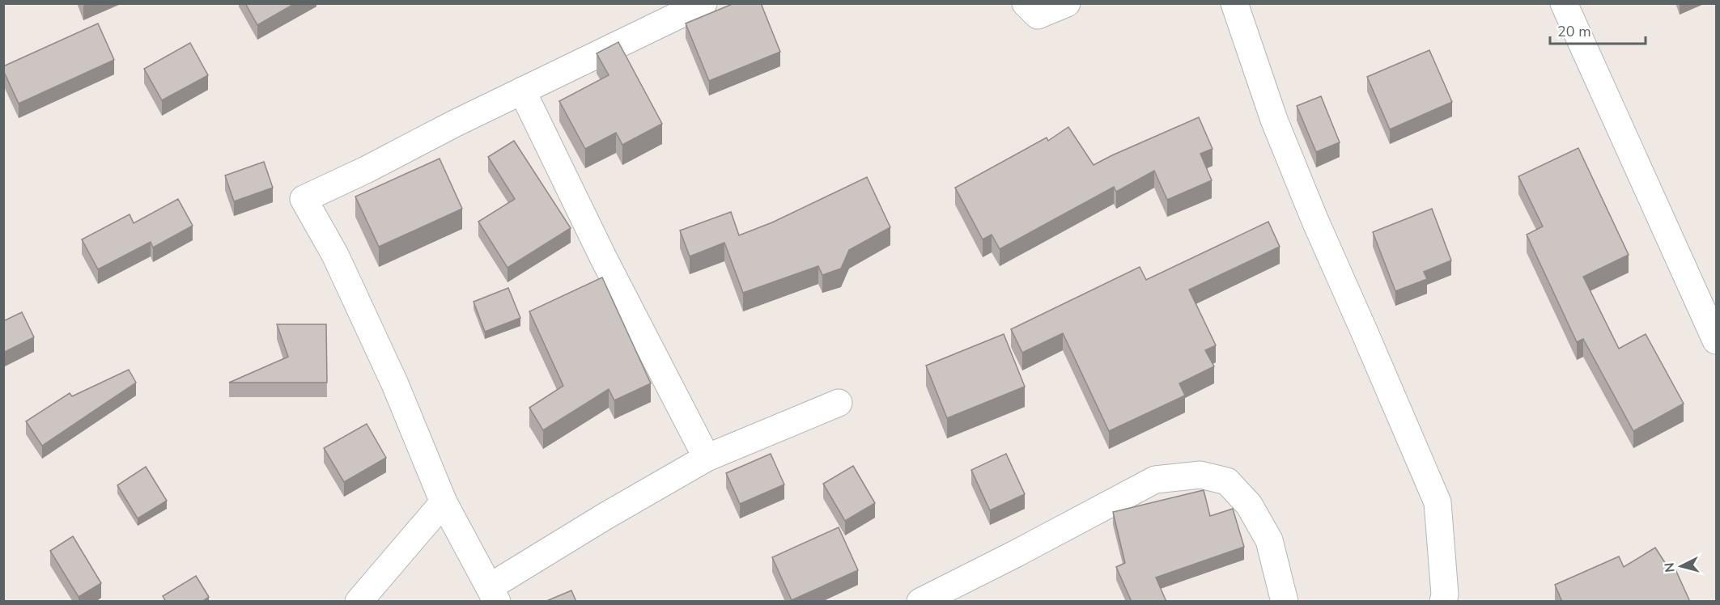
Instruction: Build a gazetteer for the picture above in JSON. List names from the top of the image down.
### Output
{
  "scale_bar": "20 m",
  "north": "left"
}
